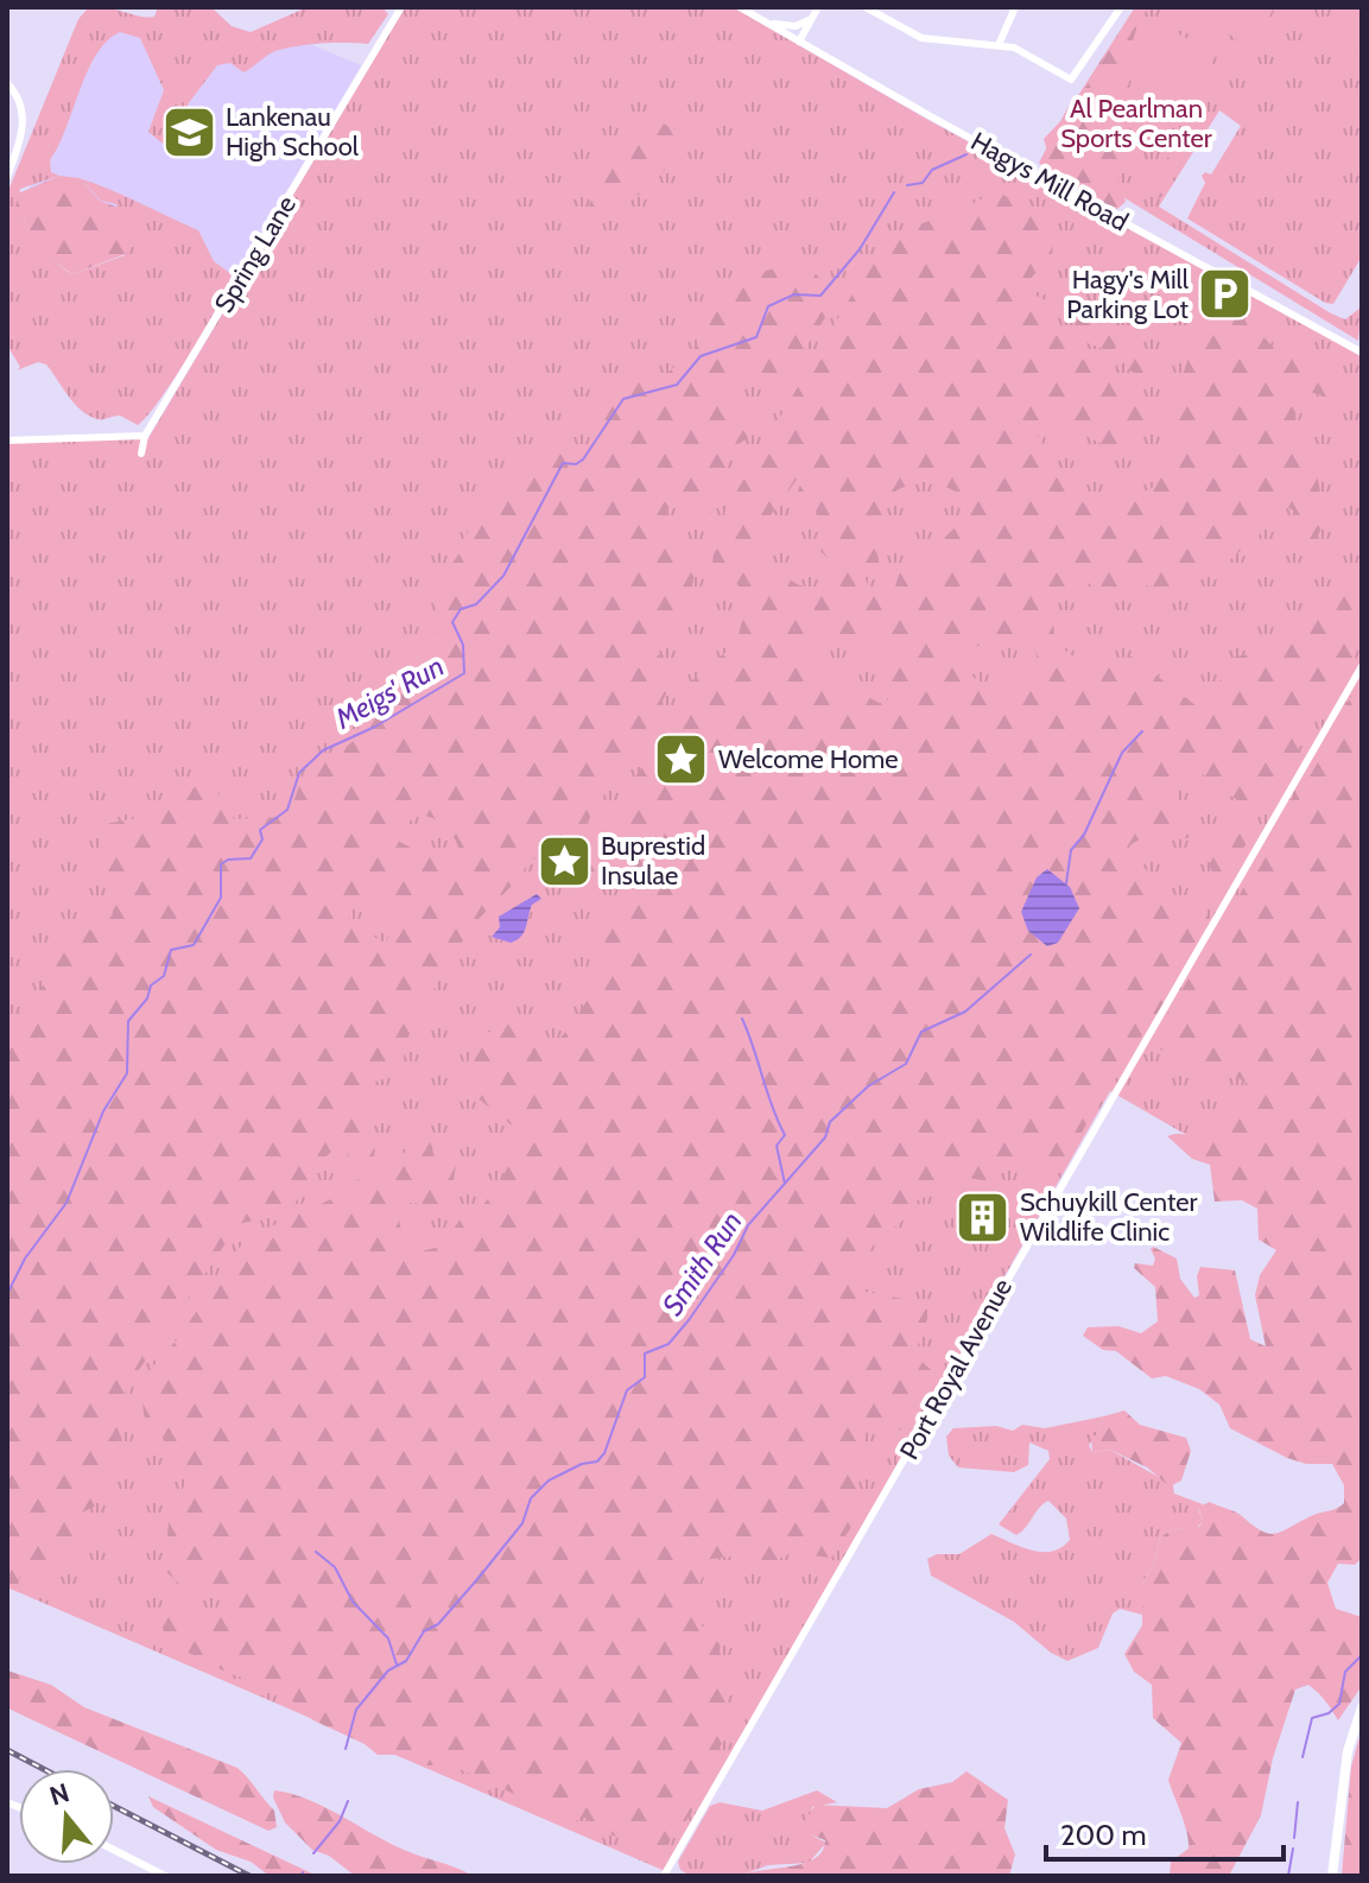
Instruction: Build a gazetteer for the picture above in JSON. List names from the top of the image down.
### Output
{
  "streets": {
    "street": ["Hagys Mill Road", "Spring Lane", "Port Royal Avenue"]
  },
  "water": ["Meigs' Run", "Smith Run"],
  "parks": ["Al Pearlman Sports Center"],
  "places": {
    "school or university": ["Lankenau High School"],
    "parking": ["Hagy's Mill Parking Lot"],
    "place": ["Welcome Home", "Buprestid Insulae"],
    "building": ["Schuykill Center Wildlife Clinic"]
  },
  "scale_bar": "200 m",
  "north": "top"
}
